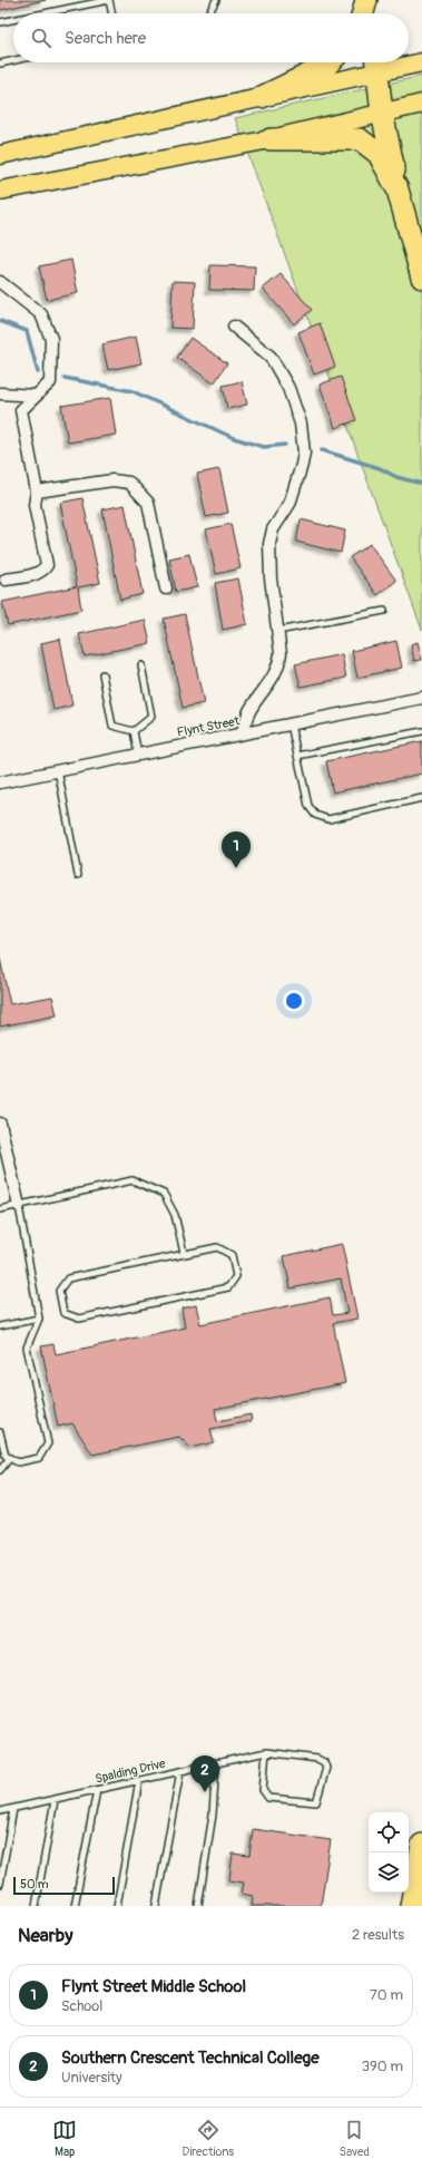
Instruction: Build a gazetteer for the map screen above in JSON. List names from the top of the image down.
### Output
{
  "streets": {
    "street": ["Flynt Street"],
    "lane": ["Spalding Drive"]
  },
  "scale_bar": "50 m",
  "page": {
    "search": "Search here",
    "pins": ["1", "2"],
    "scale": "50 m",
    "heading": ["Nearby", "2 results"],
    "list": [
      {
        "mark": "1",
        "name": "Flynt Street Middle School",
        "note": "School",
        "value": "70 m"
      },
      {
        "mark": "2",
        "name": "Southern Crescent Technical College",
        "note": "University",
        "value": "390 m"
      }
    ],
    "nav": ["Map", "Directions", "Saved"]
  }
}
